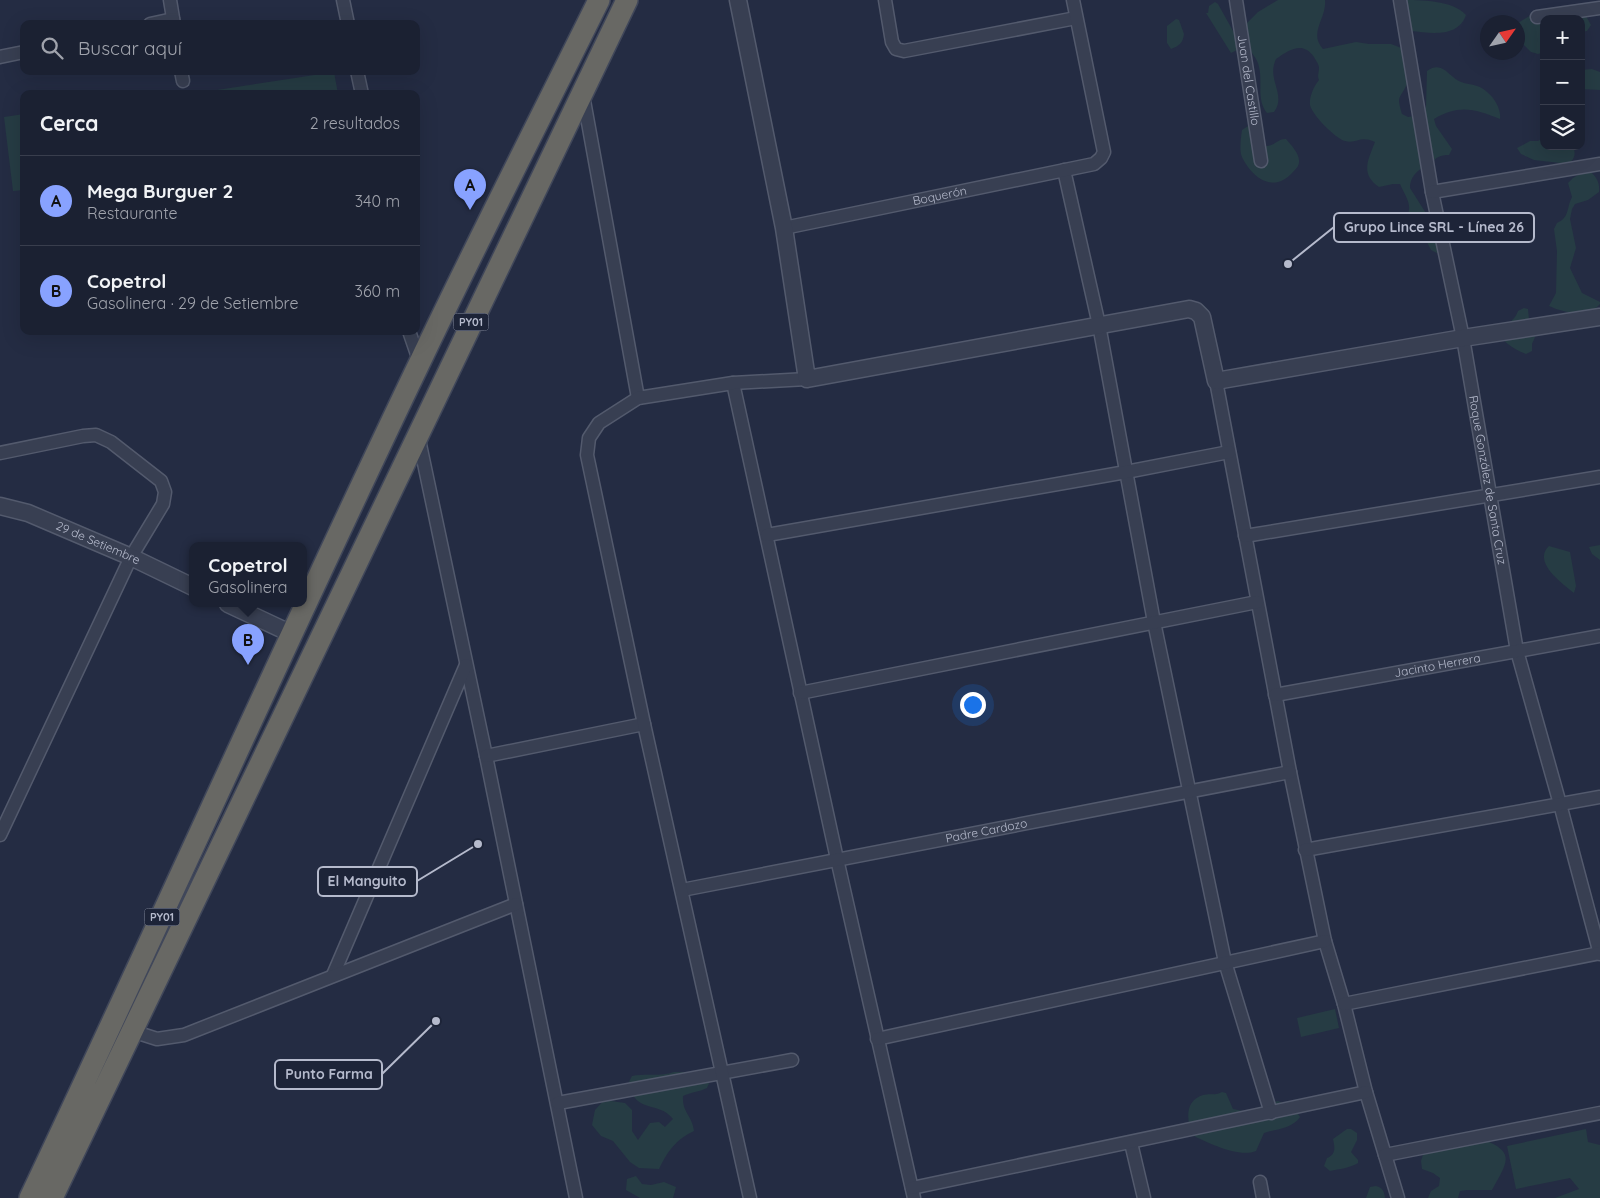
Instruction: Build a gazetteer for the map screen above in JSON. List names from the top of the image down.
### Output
{
  "streets": {
    "highway": ["PY01"],
    "street": [
      "Juan del Castillo",
      "Boquerón",
      "Roque González de Santa Cruz",
      "29 de Setiembre",
      "Jacinto Herrera",
      "Padre Cardozo"
    ]
  },
  "crossings": [
    ["Roque González de Santa Cruz", "Jacinto Herrera"]
  ],
  "places": ["Grupo Lince SRL - Línea 26", "El Manguito", "Punto Farma"],
  "north": "top right",
  "page": {
    "map_buttons": ["+", "−"],
    "search": "Buscar aquí",
    "heading": ["Cerca", "2 resultados"],
    "list": [
      {
        "mark": "A",
        "name": "Mega Burguer 2",
        "note": "Restaurante",
        "value": "340 m"
      },
      {
        "mark": "B",
        "name": "Copetrol",
        "note": "Gasolinera · 29 de Setiembre",
        "value": "360 m"
      }
    ],
    "pins": ["A", "B"],
    "popup": ["Copetrol", "Gasolinera"]
  }
}
